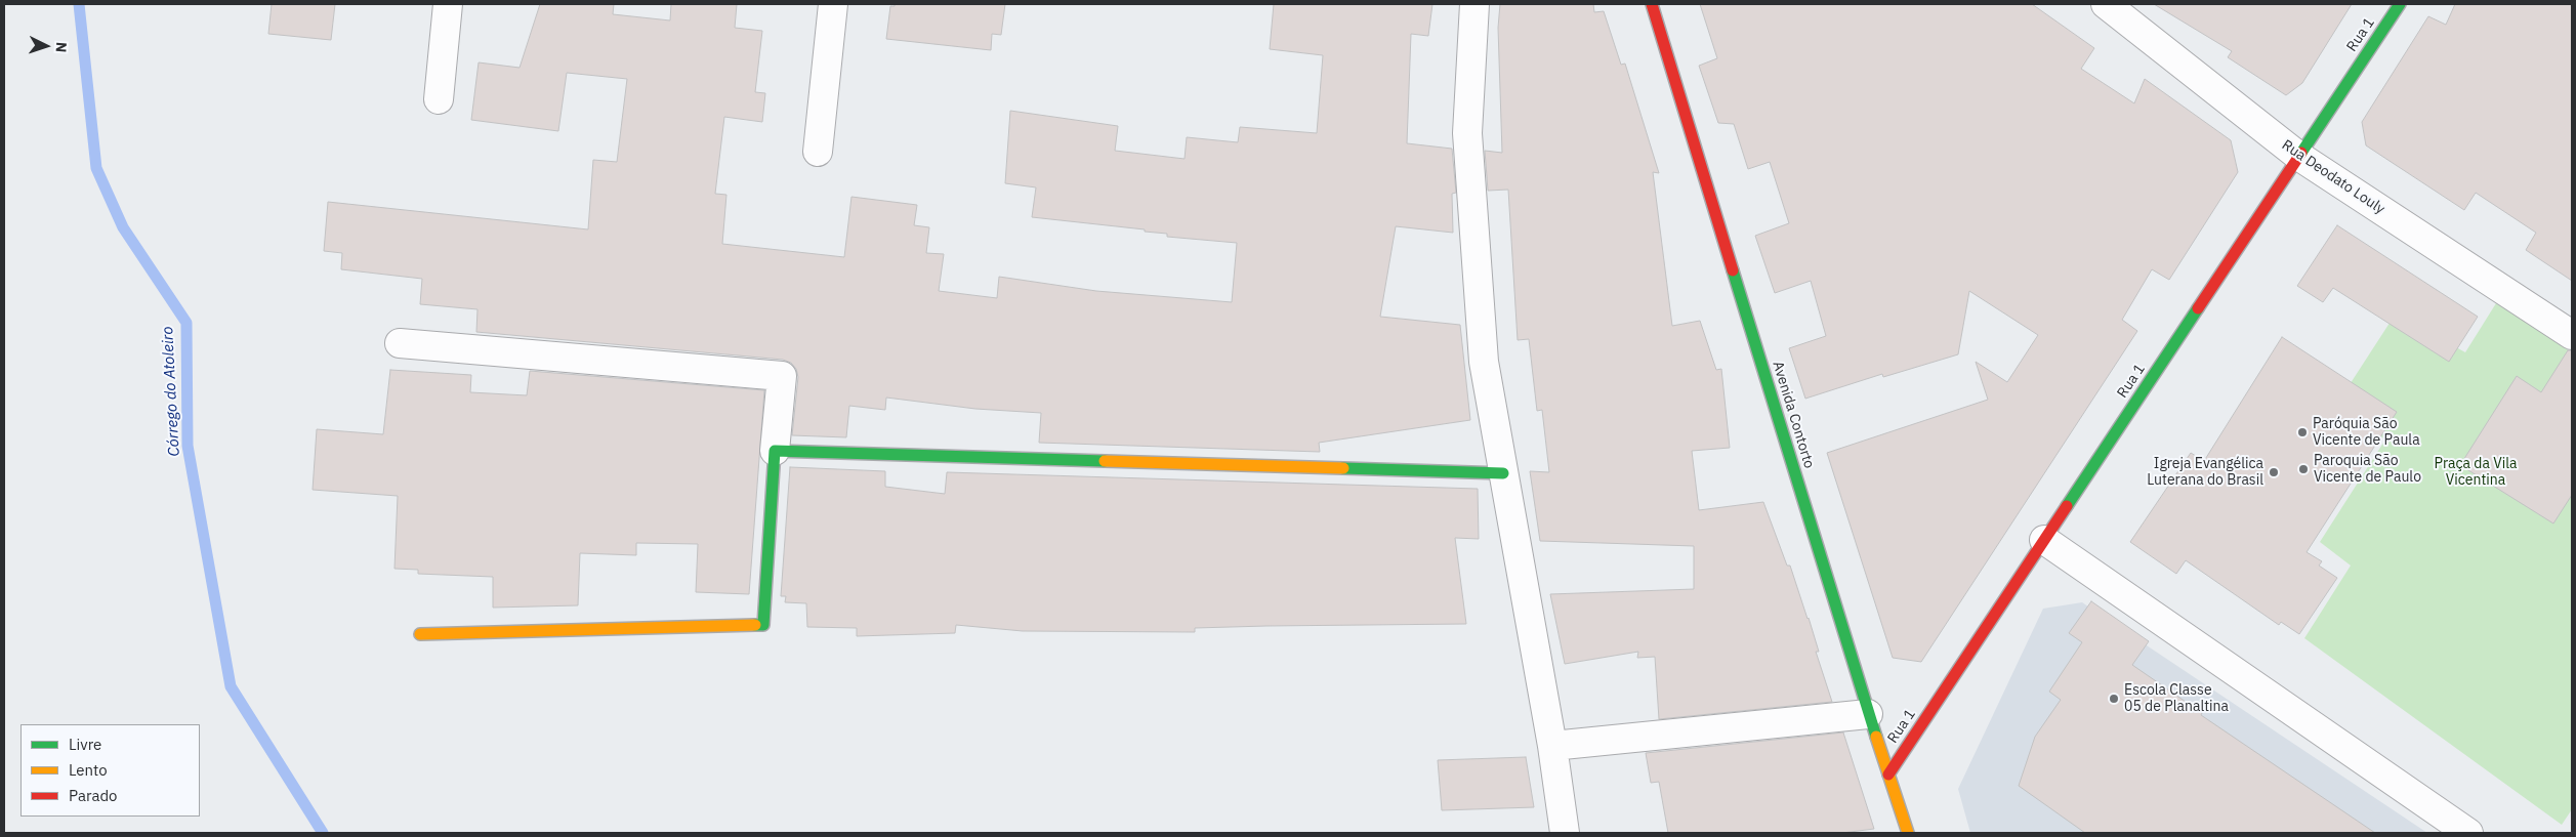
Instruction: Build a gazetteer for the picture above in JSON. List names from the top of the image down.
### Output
{
  "streets": {
    "street": ["Rua 1", "Rua Deodato Louly", "Avenida Contorto"]
  },
  "crossings": [
    ["Rua 1", "Rua Deodato Louly"],
    ["Rua 1", "Avenida Contorto"]
  ],
  "water": ["Córrego do Atoleiro"],
  "parks": ["Praça da Vila Vicentina"],
  "places": [
    "Paróquia São Vicente de Paula",
    "Paroquia São Vicente de Paulo",
    "Igreja Evangélica Luterana do Brasil",
    "Escola Classe 05 de Planaltina"
  ],
  "legend": ["Livre", "Lento", "Parado"],
  "north": "right"
}
